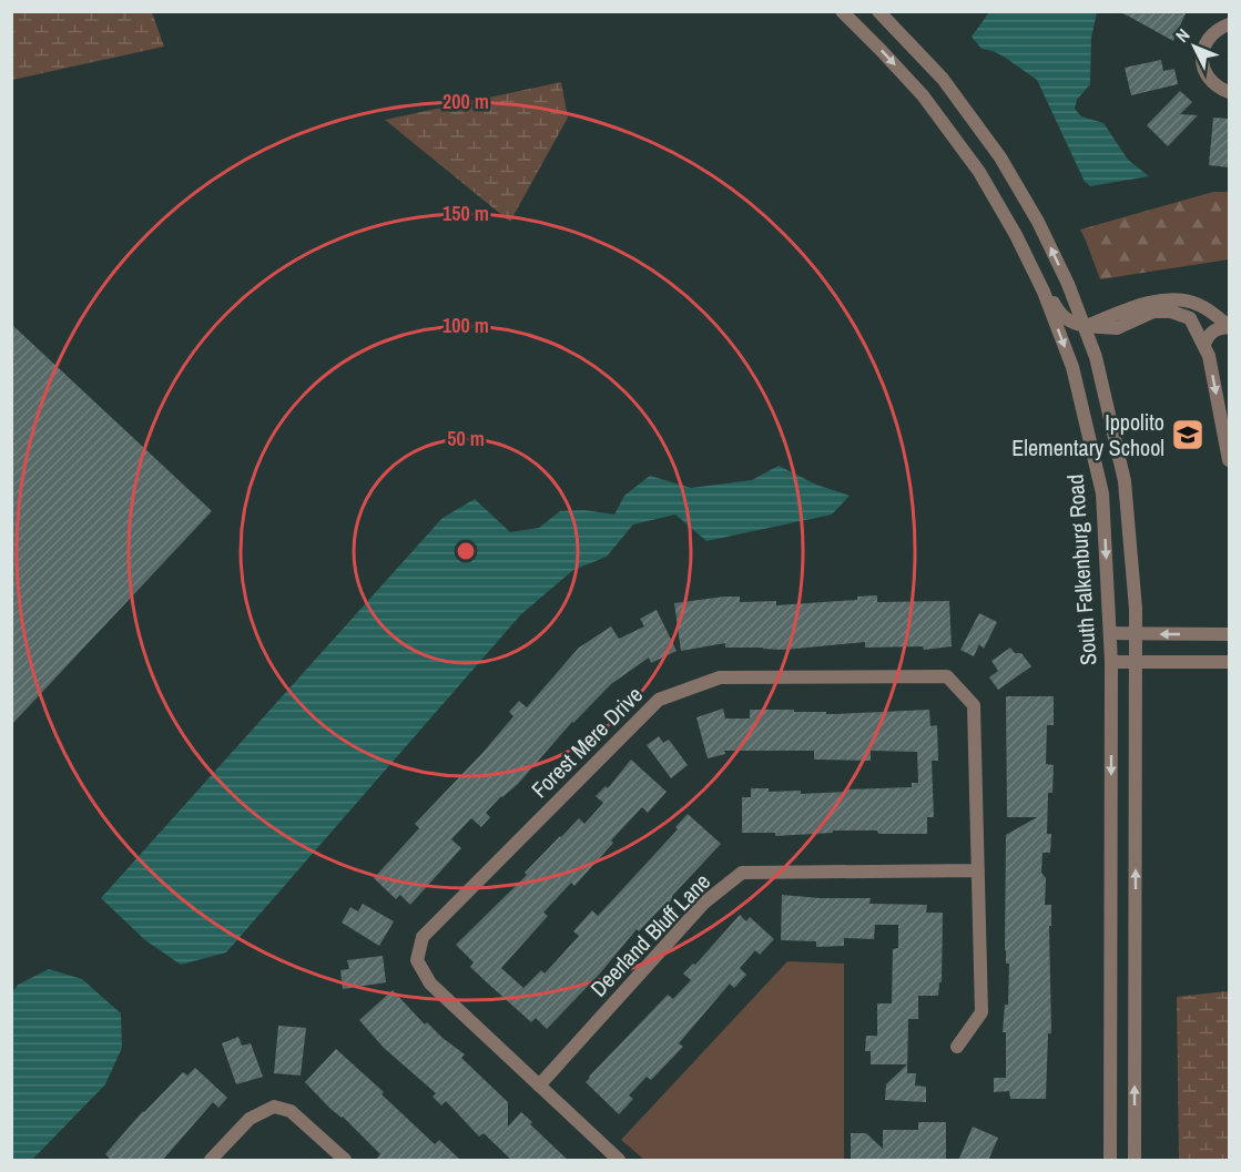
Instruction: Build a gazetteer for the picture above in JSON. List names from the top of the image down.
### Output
{
  "streets": {
    "street": ["South Falkenburg Road", "Forest Mere Drive", "Deerland Bluff Lane"]
  },
  "crossings": [
    ["Forest Mere Drive", "Deerland Bluff Lane"]
  ],
  "places": {
    "school or university": ["Ippolito Elementary School"]
  },
  "north": "top left",
  "rings": [
    "200 m",
    "150 m",
    "100 m",
    "50 m"
  ]
}
